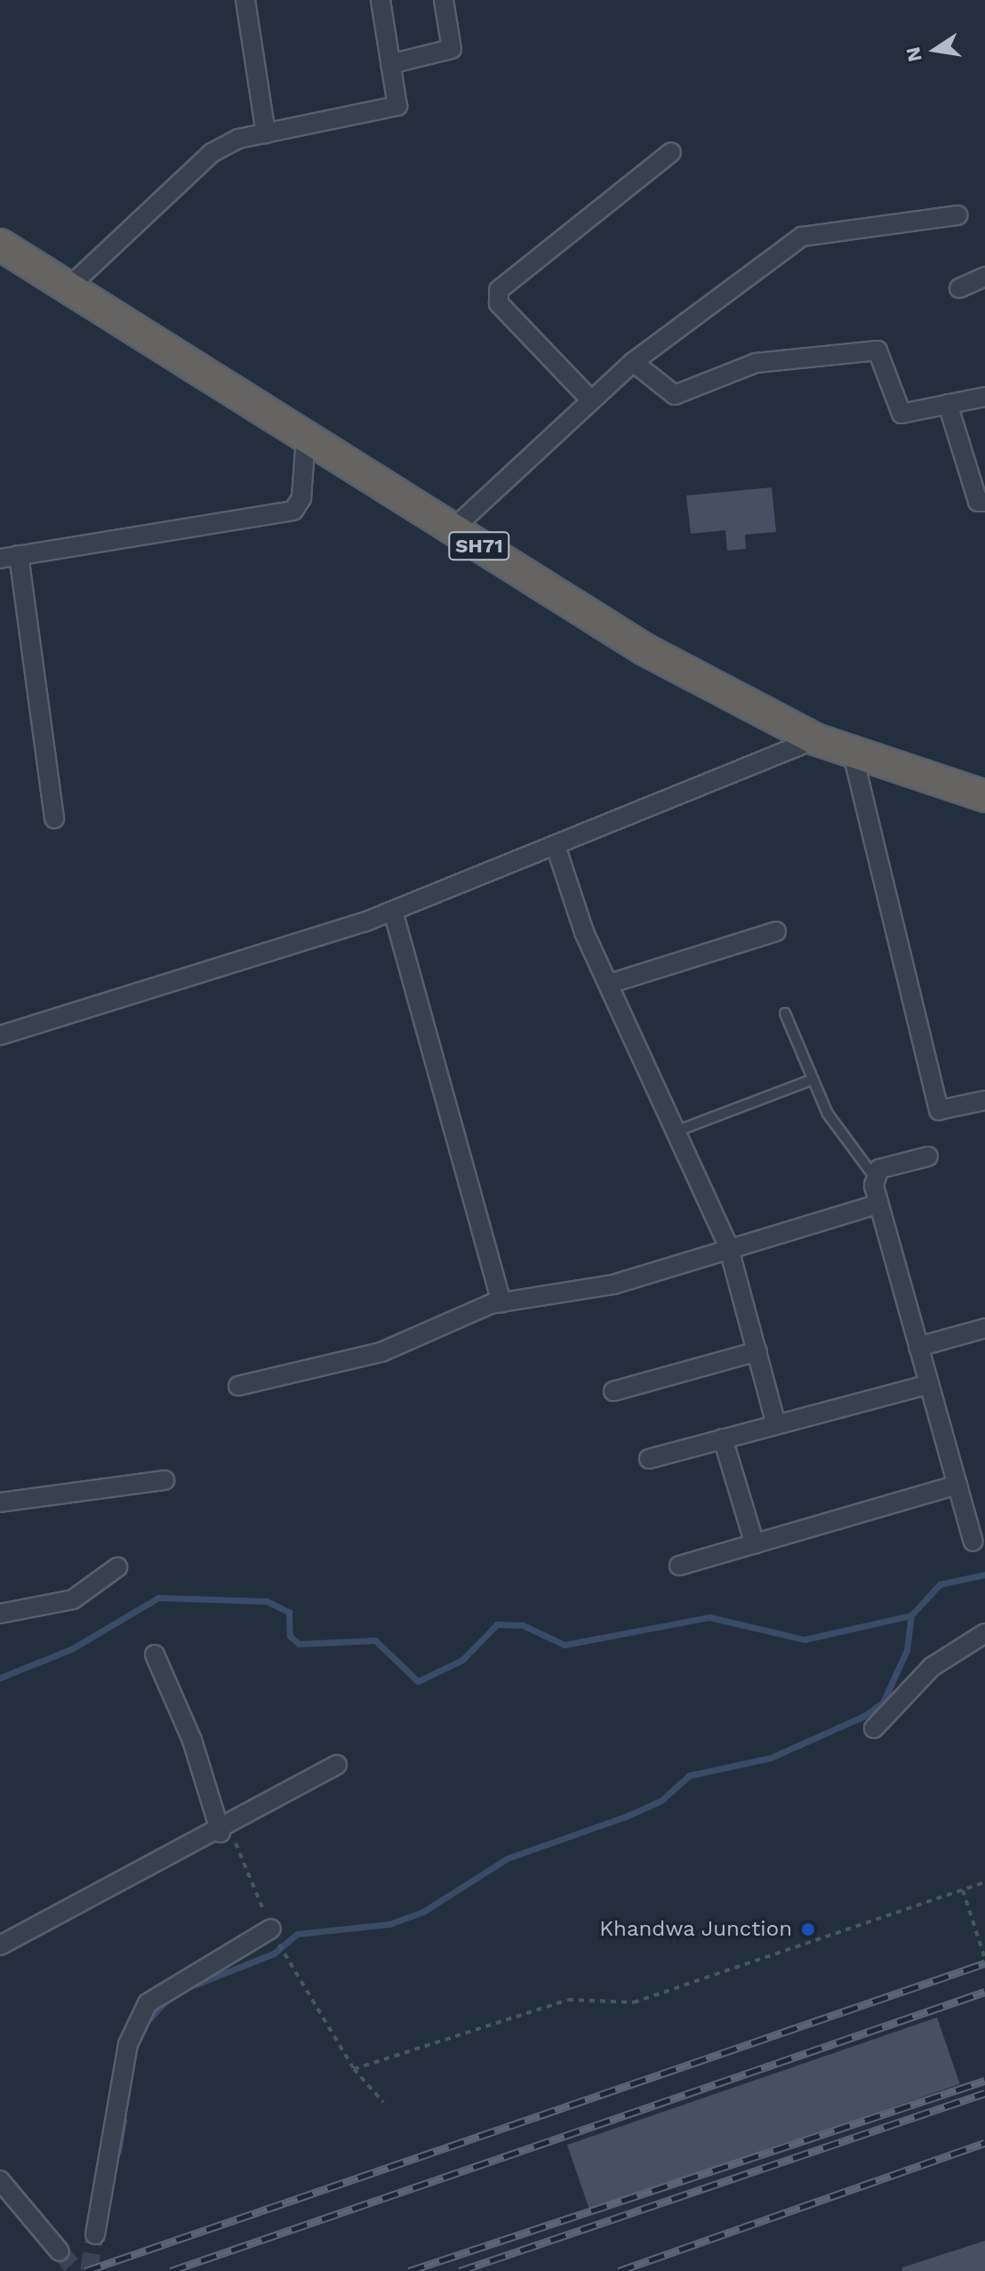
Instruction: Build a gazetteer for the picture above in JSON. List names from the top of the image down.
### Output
{
  "streets": {
    "highway": ["SH71"]
  },
  "places": ["Khandwa Junction"],
  "north": "left"
}
